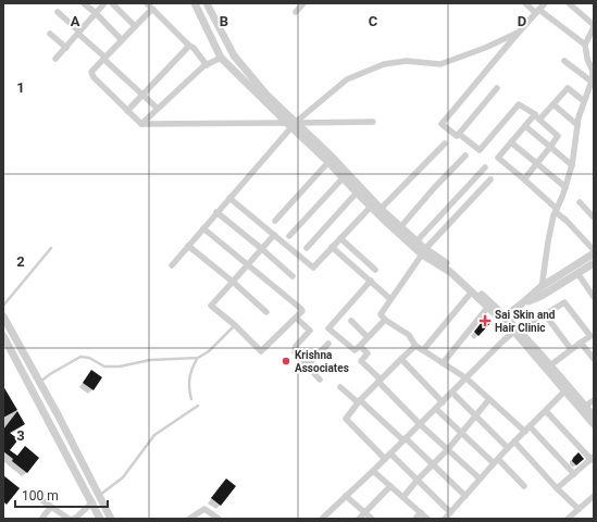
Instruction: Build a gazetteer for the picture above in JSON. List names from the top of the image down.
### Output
{
  "places": {
    "health": ["Sai Skin and Hair Clinic"],
    "other": ["Krishna Associates"]
  },
  "scale_bar": "100 m",
  "grid": {
    "columns": [
      "A",
      "B",
      "C",
      "D"
    ],
    "rows": ["1", "2", "3"]
  }
}
